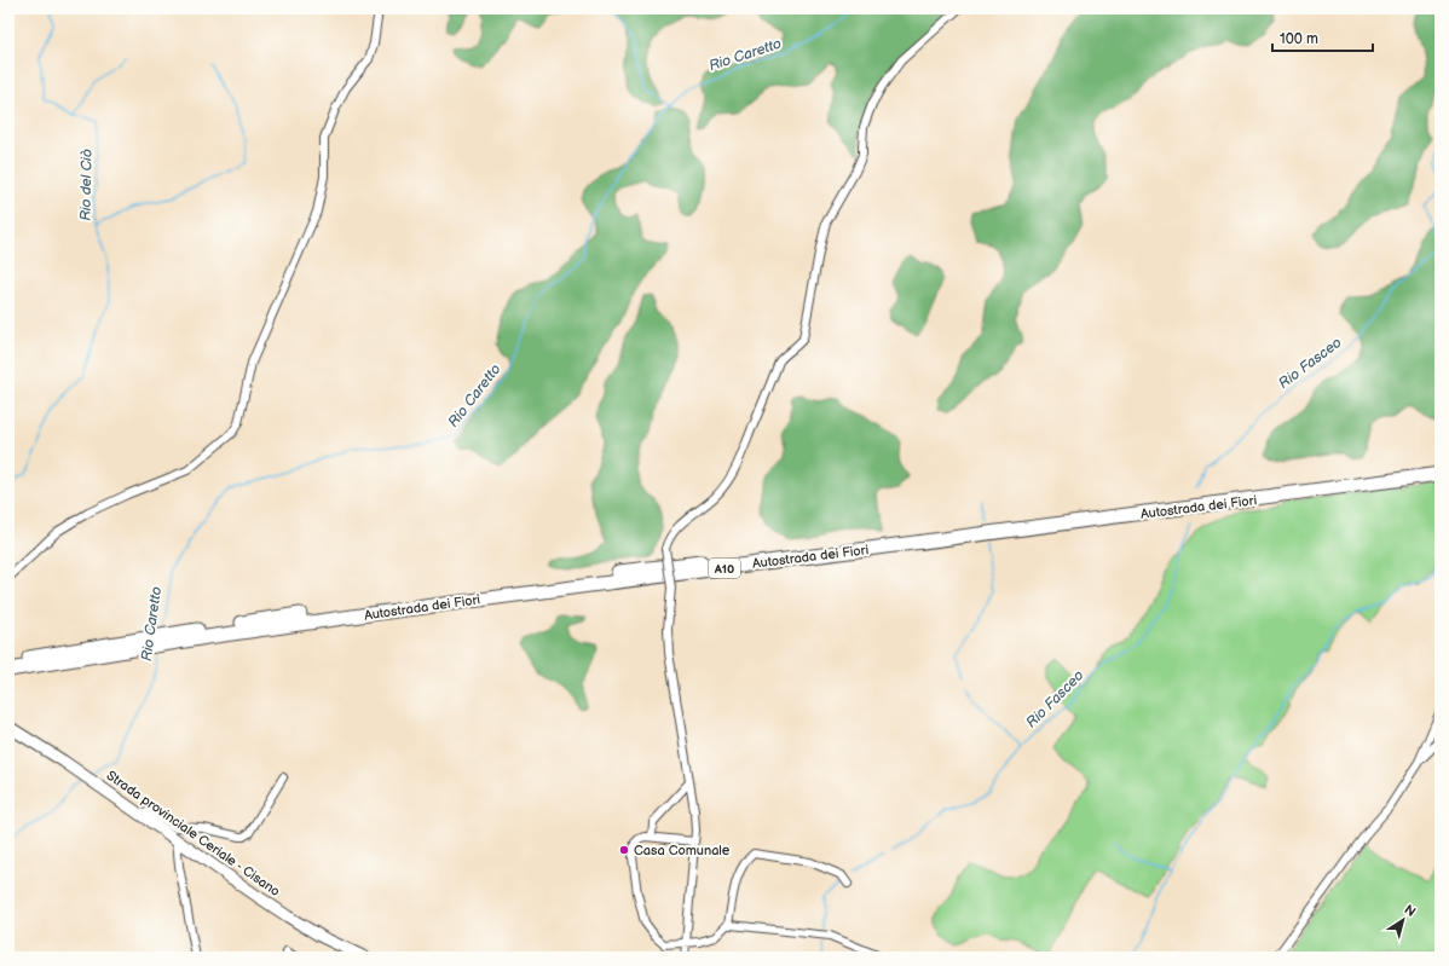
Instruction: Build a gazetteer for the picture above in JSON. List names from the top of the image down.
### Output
{
  "streets": {
    "highway": ["Autostrada dei Fiori", "A10"],
    "main road": ["Strada provinciale Ceriale - Cisano"]
  },
  "water": ["Rio Caretto", "Rio del Ciò", "Rio Fasceo"],
  "places": ["Casa Comunale"],
  "scale_bar": "100 m",
  "north": "top right"
}
